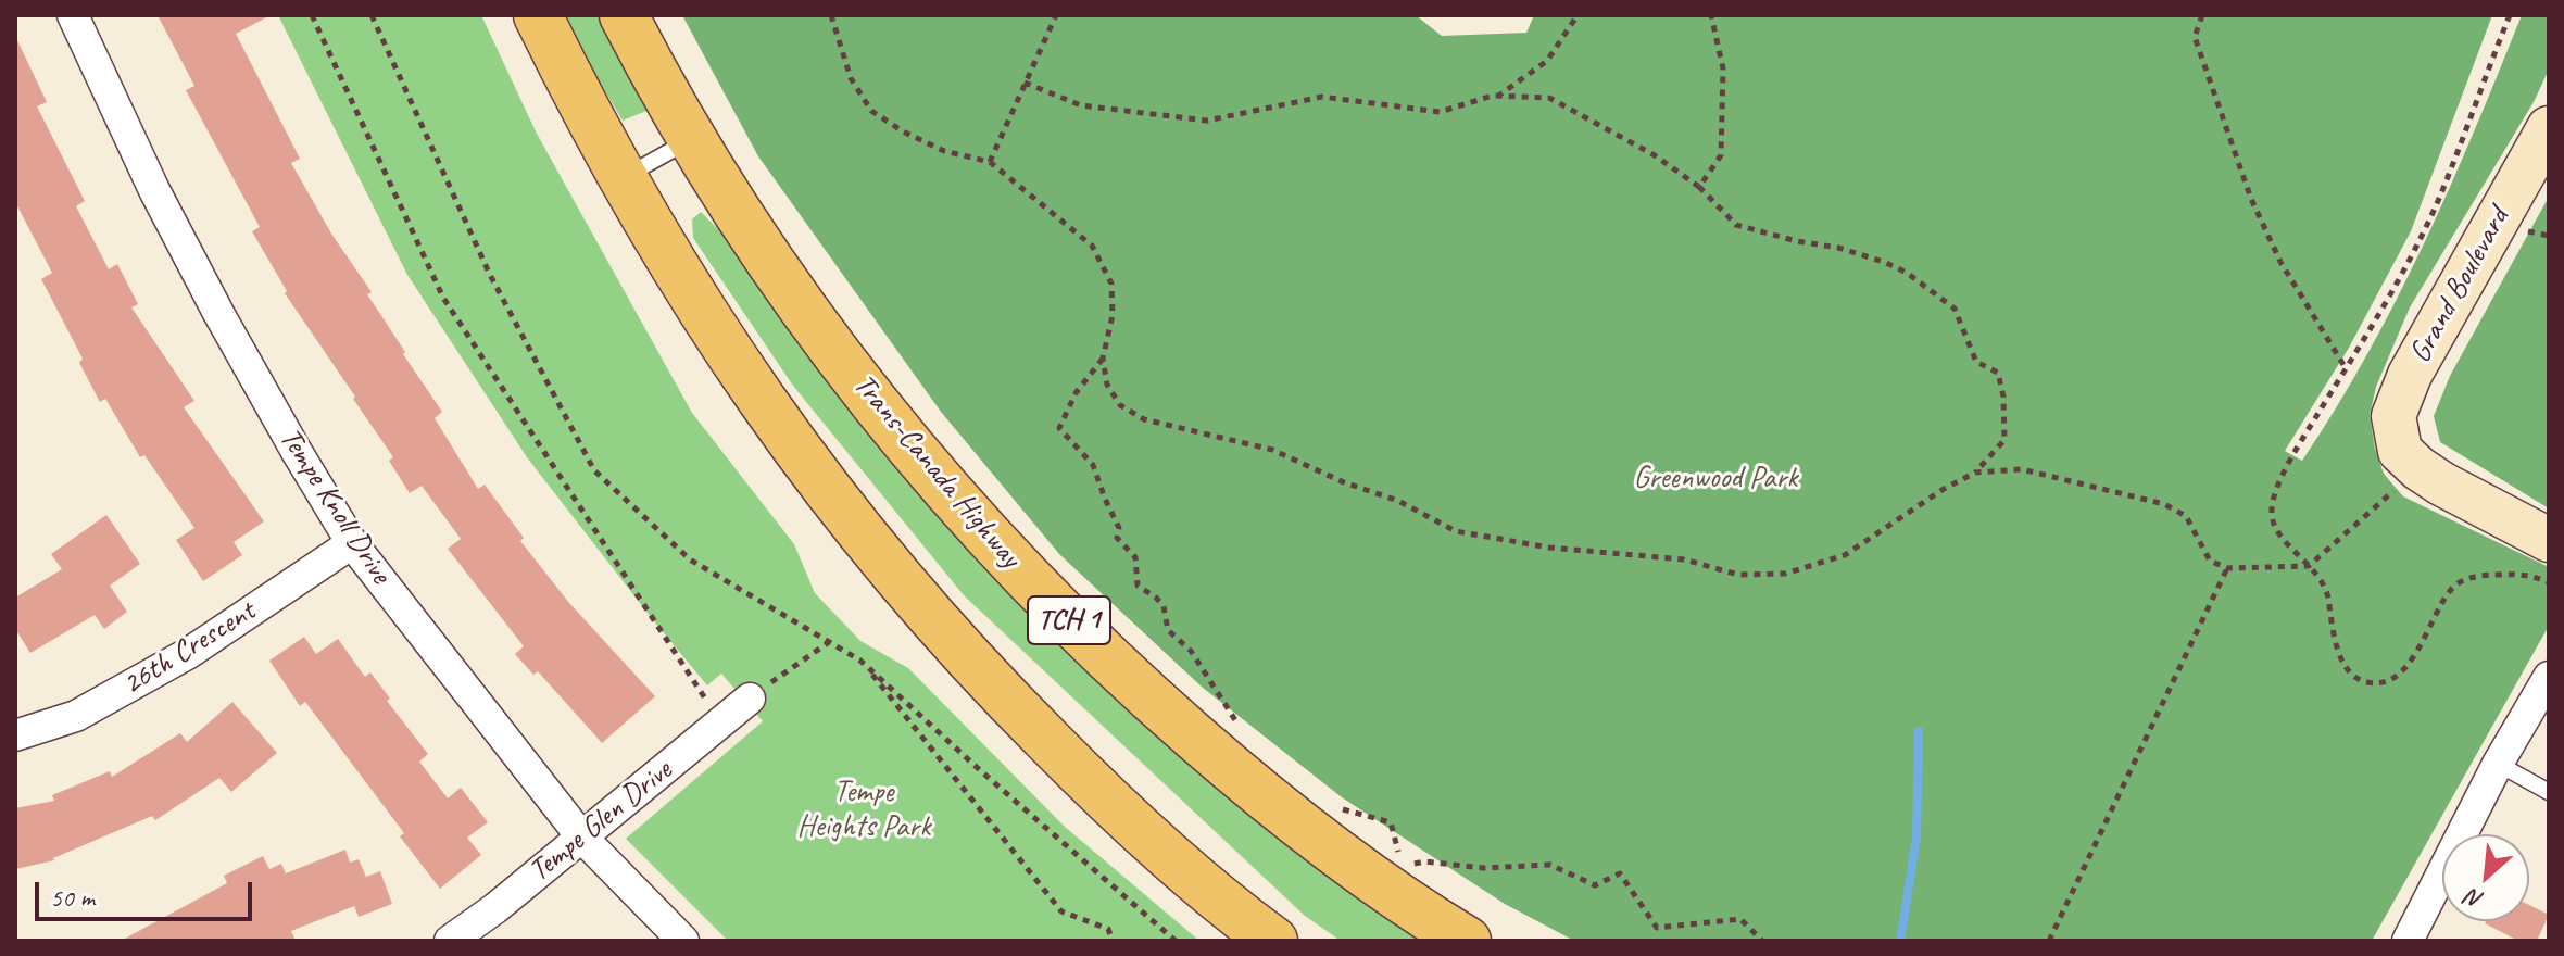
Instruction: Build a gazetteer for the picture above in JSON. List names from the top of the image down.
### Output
{
  "streets": {
    "highway": ["Trans-Canada Highway", "TCH 1"],
    "street": [
      "Grand Boulevard",
      "Tempe Knoll Drive",
      "26th Crescent",
      "Tempe Glen Drive"
    ]
  },
  "crossings": [
    ["Tempe Knoll Drive", "26th Crescent"],
    ["Tempe Knoll Drive", "Tempe Glen Drive"]
  ],
  "parks": ["Greenwood Park", "Tempe Heights Park"],
  "scale_bar": "50 m",
  "north": "bottom left"
}
